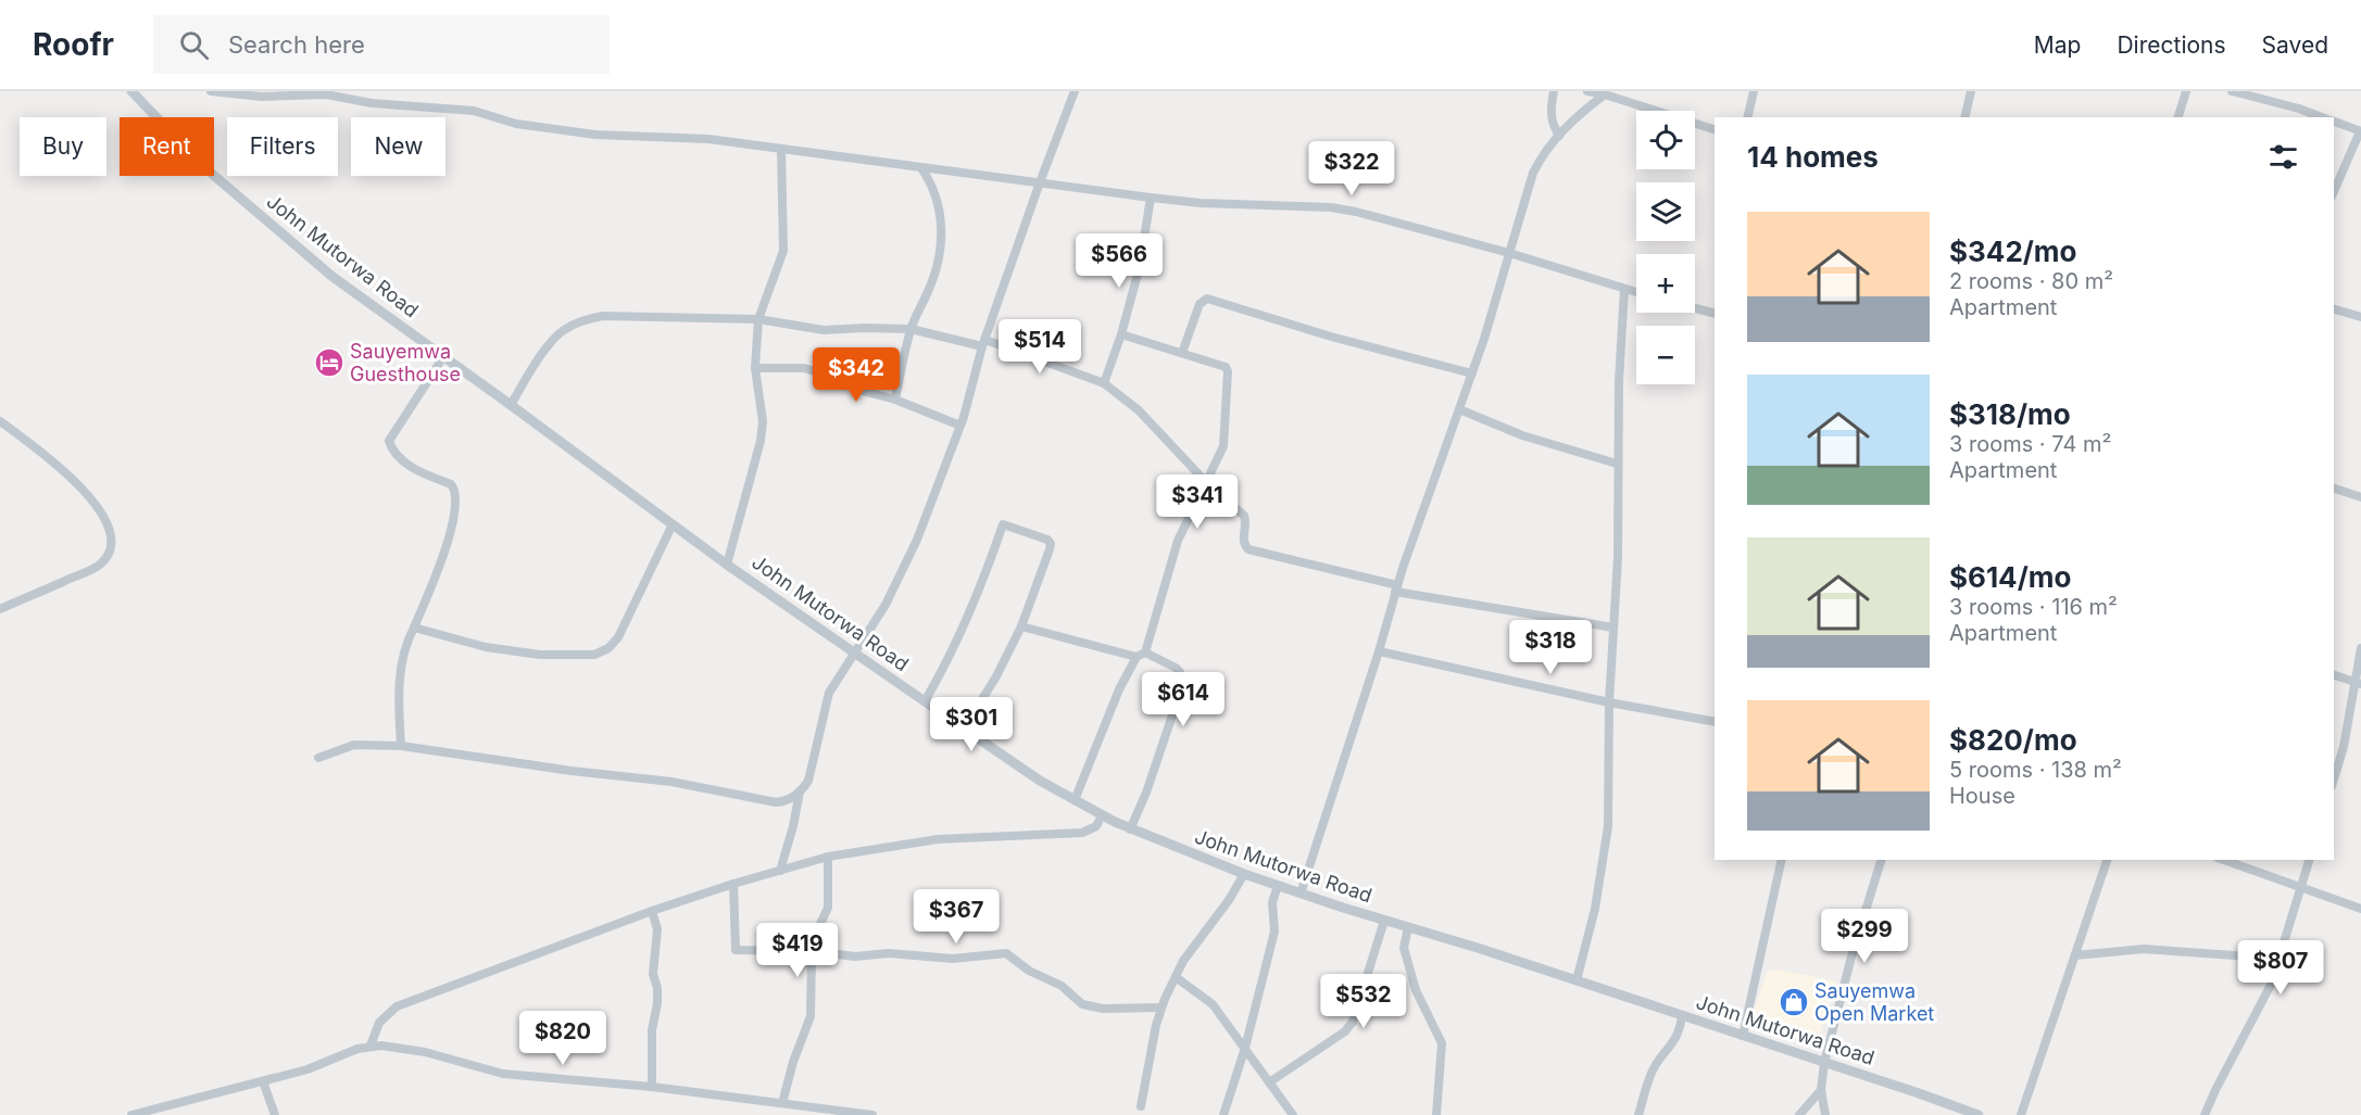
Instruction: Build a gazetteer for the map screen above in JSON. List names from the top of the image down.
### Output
{
  "streets": {
    "street": ["John Mutorwa Road"]
  },
  "places": {
    "hotel": ["Sauyemwa Guesthouse"],
    "shop": ["Sauyemwa Open Market"]
  },
  "page": {
    "header": "Roofr",
    "search": "Search here",
    "nav": ["Map", "Directions", "Saved"],
    "map_buttons": ["+", "−"],
    "chip": [
      "Buy",
      "Rent",
      "Filters",
      "New"
    ],
    "heading": "14 homes",
    "price": [
      "$322",
      "$566",
      "$514",
      "$342",
      "$341",
      "$318",
      "$614",
      "$301",
      "$367",
      "$299",
      "$419",
      "$807",
      "$532",
      "$820"
    ],
    "list": [
      {
        "name": "$342/mo",
        "note": "2 rooms · 80 m² · Apartment"
      },
      {
        "name": "$318/mo",
        "note": "3 rooms · 74 m² · Apartment"
      },
      {
        "name": "$614/mo",
        "note": "3 rooms · 116 m² · Apartment"
      },
      {
        "name": "$820/mo",
        "note": "5 rooms · 138 m² · House"
      }
    ]
  }
}
